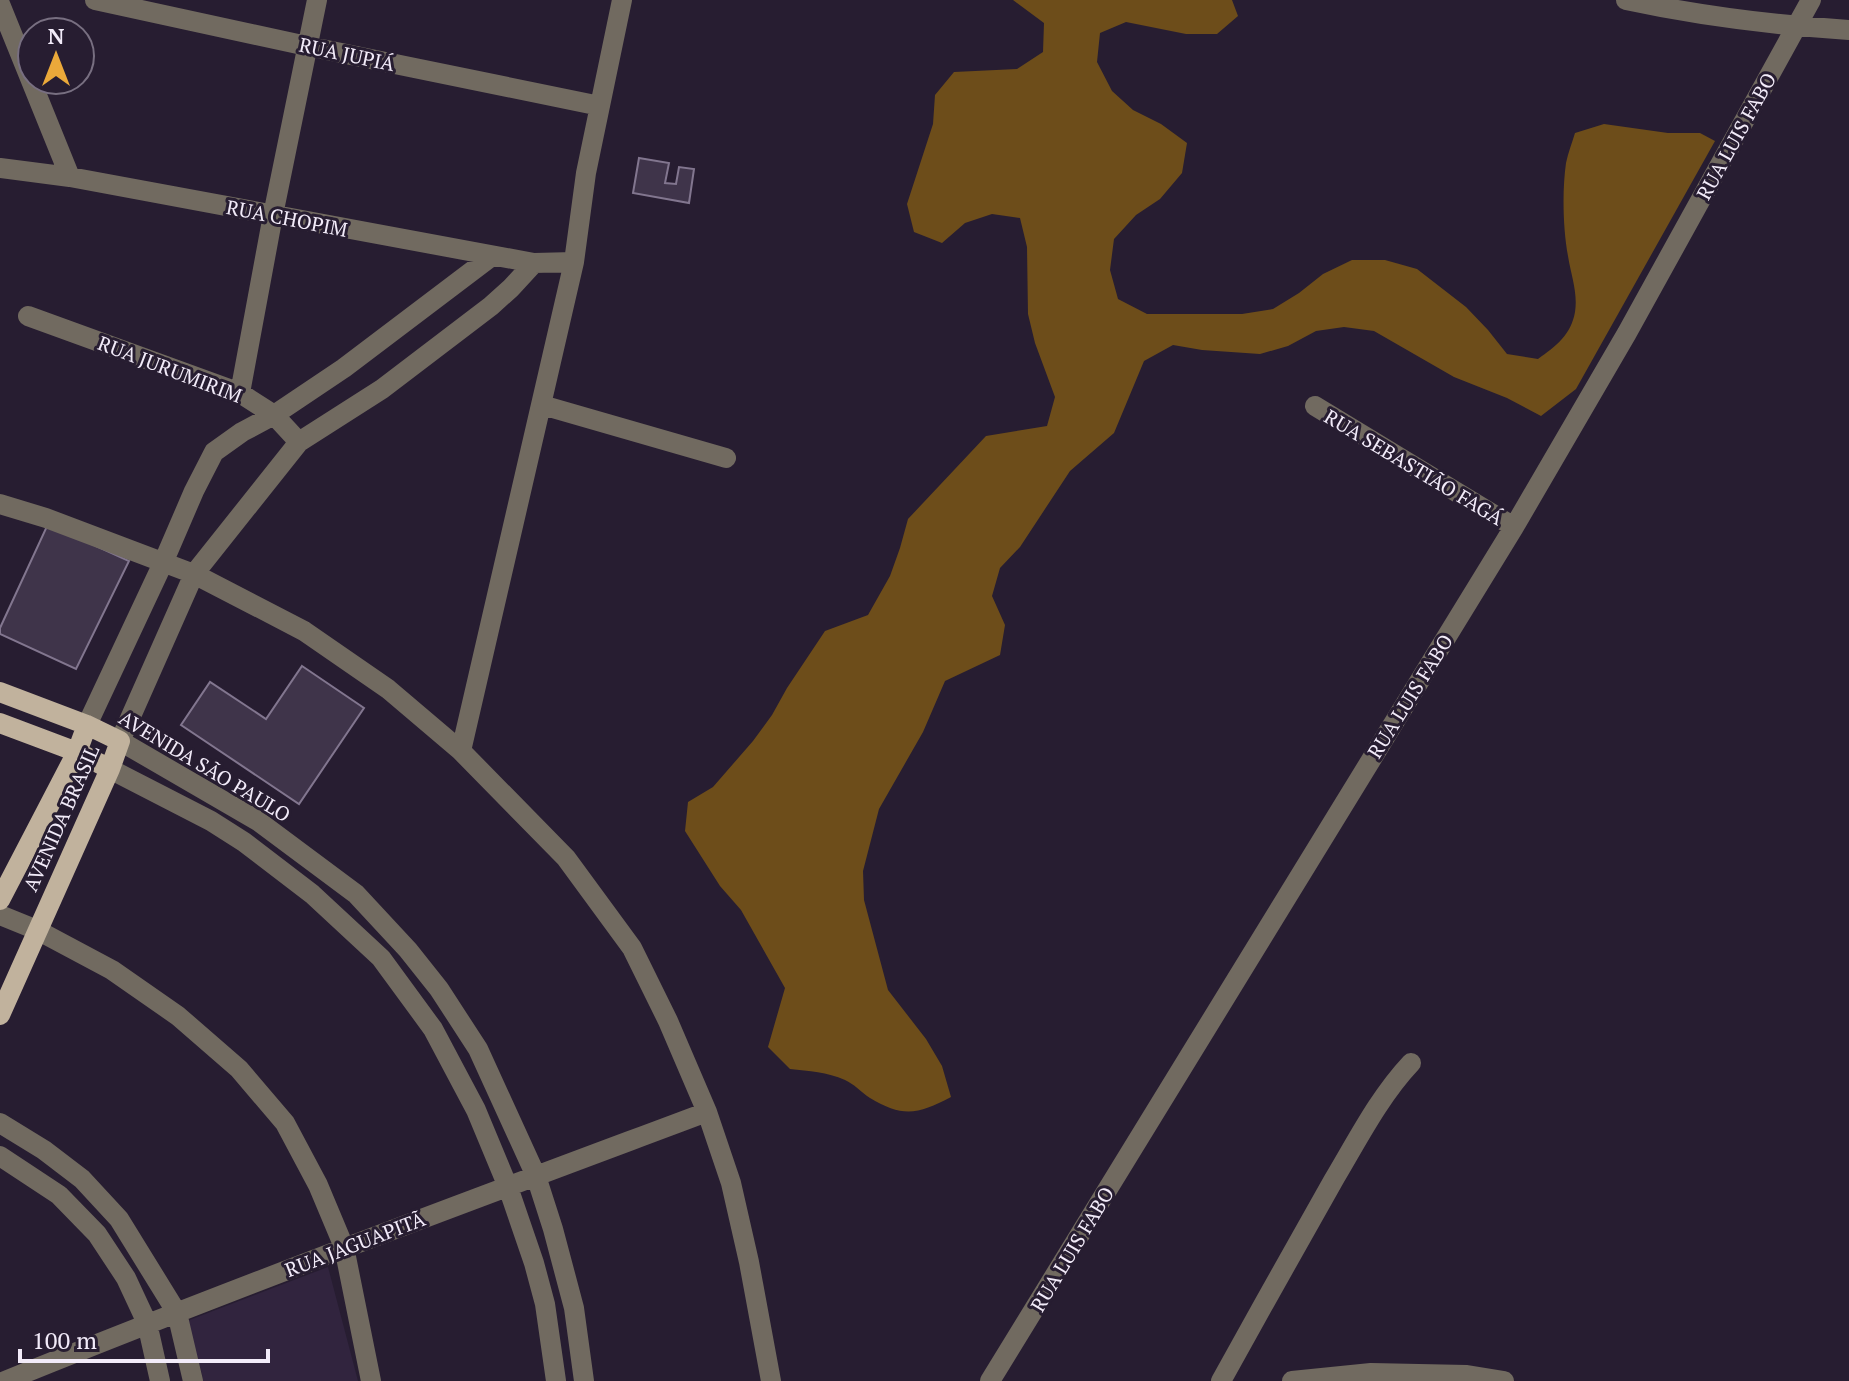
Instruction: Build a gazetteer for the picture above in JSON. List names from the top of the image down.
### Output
{
  "streets": {
    "main road": ["AVENIDA SÃO PAULO", "AVENIDA BRASIL"],
    "street": [
      "RUA JUPIÁ",
      "RUA LUIS FABO",
      "RUA CHOPIM",
      "RUA JURUMIRIM",
      "RUA SEBASTIÃO FAGÁ",
      "RUA JAGUAPITÃ"
    ]
  },
  "crossings": [
    ["RUA LUIS FABO", "RUA SEBASTIÃO FAGÁ"],
    ["RUA CHOPIM", "AVENIDA BRASIL"],
    ["RUA JURUMIRIM", "AVENIDA BRASIL"],
    ["AVENIDA SÃO PAULO", "AVENIDA BRASIL"],
    ["AVENIDA SÃO PAULO", "RUA JAGUAPITÃ"]
  ],
  "scale_bar": "100 m",
  "north": "top"
}
